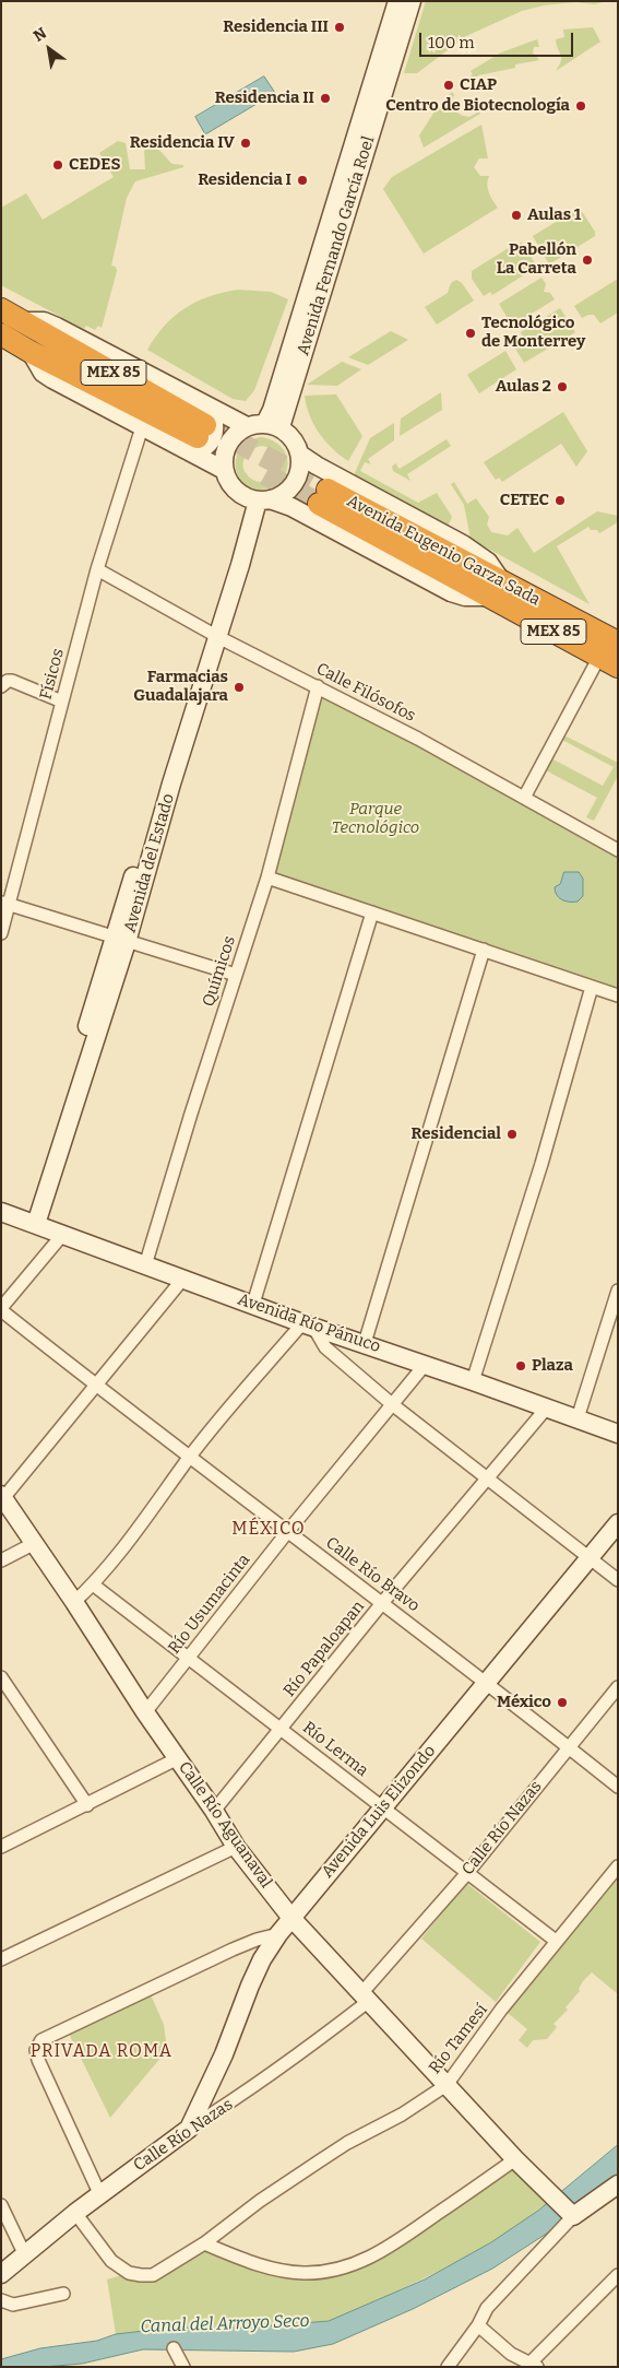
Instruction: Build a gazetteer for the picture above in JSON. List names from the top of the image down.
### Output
{
  "streets": {
    "highway": ["MEX 85", "Avenida Eugenio Garza Sada"],
    "street": [
      "Avenida Fernando García Roel",
      "Físicos",
      "Calle Filósofos",
      "Avenida del Estado",
      "Químicos",
      "Avenida Río Pánuco",
      "Calle Río Bravo",
      "Río Usumacinta",
      "Río Papaloapan",
      "Río Lerma",
      "Avenida Luis Elizondo",
      "Calle Río Aguanaval",
      "Calle Río Nazas",
      "Río Tamesí"
    ]
  },
  "crossings": [
    ["Avenida Fernando García Roel", "Avenida del Estado"],
    ["Físicos", "Calle Filósofos"],
    ["Calle Filósofos", "Avenida del Estado"],
    ["Calle Filósofos", "Químicos"],
    ["Avenida del Estado", "Avenida Río Pánuco"],
    ["Químicos", "Avenida Río Pánuco"],
    ["Avenida Río Pánuco", "Río Usumacinta"],
    ["Avenida Río Pánuco", "Río Papaloapan"],
    ["Calle Río Bravo", "Río Usumacinta"],
    ["Calle Río Bravo", "Río Papaloapan"],
    ["Calle Río Bravo", "Avenida Luis Elizondo"],
    ["Calle Río Bravo", "Calle Río Nazas"],
    ["Río Usumacinta", "Río Lerma"],
    ["Río Usumacinta", "Calle Río Aguanaval"],
    ["Río Papaloapan", "Río Lerma"],
    ["Río Papaloapan", "Calle Río Aguanaval"],
    ["Río Lerma", "Avenida Luis Elizondo"],
    ["Río Lerma", "Calle Río Nazas"],
    ["Río Lerma", "Río Tamesí"],
    ["Avenida Luis Elizondo", "Calle Río Aguanaval"],
    ["Avenida Luis Elizondo", "Calle Río Nazas"],
    ["Calle Río Aguanaval", "Calle Río Nazas"],
    ["Calle Río Aguanaval", "Río Tamesí"],
    ["Calle Río Nazas", "Río Tamesí"]
  ],
  "districts": ["MÉXICO", "PRIVADA ROMA"],
  "water": ["Canal del Arroyo Seco"],
  "parks": ["Parque Tecnológico"],
  "places": [
    "Residencia III",
    "CIAP",
    "Residencia II",
    "Centro de Biotecnología",
    "Residencia IV",
    "CEDES",
    "Residencia I",
    "Aulas 1",
    "Pabellón La Carreta",
    "Tecnológico de Monterrey",
    "Aulas 2",
    "CETEC",
    "Farmacias Guadalajara",
    "Residencial",
    "Plaza",
    "México"
  ],
  "scale_bar": "100 m",
  "north": "top left"
}
